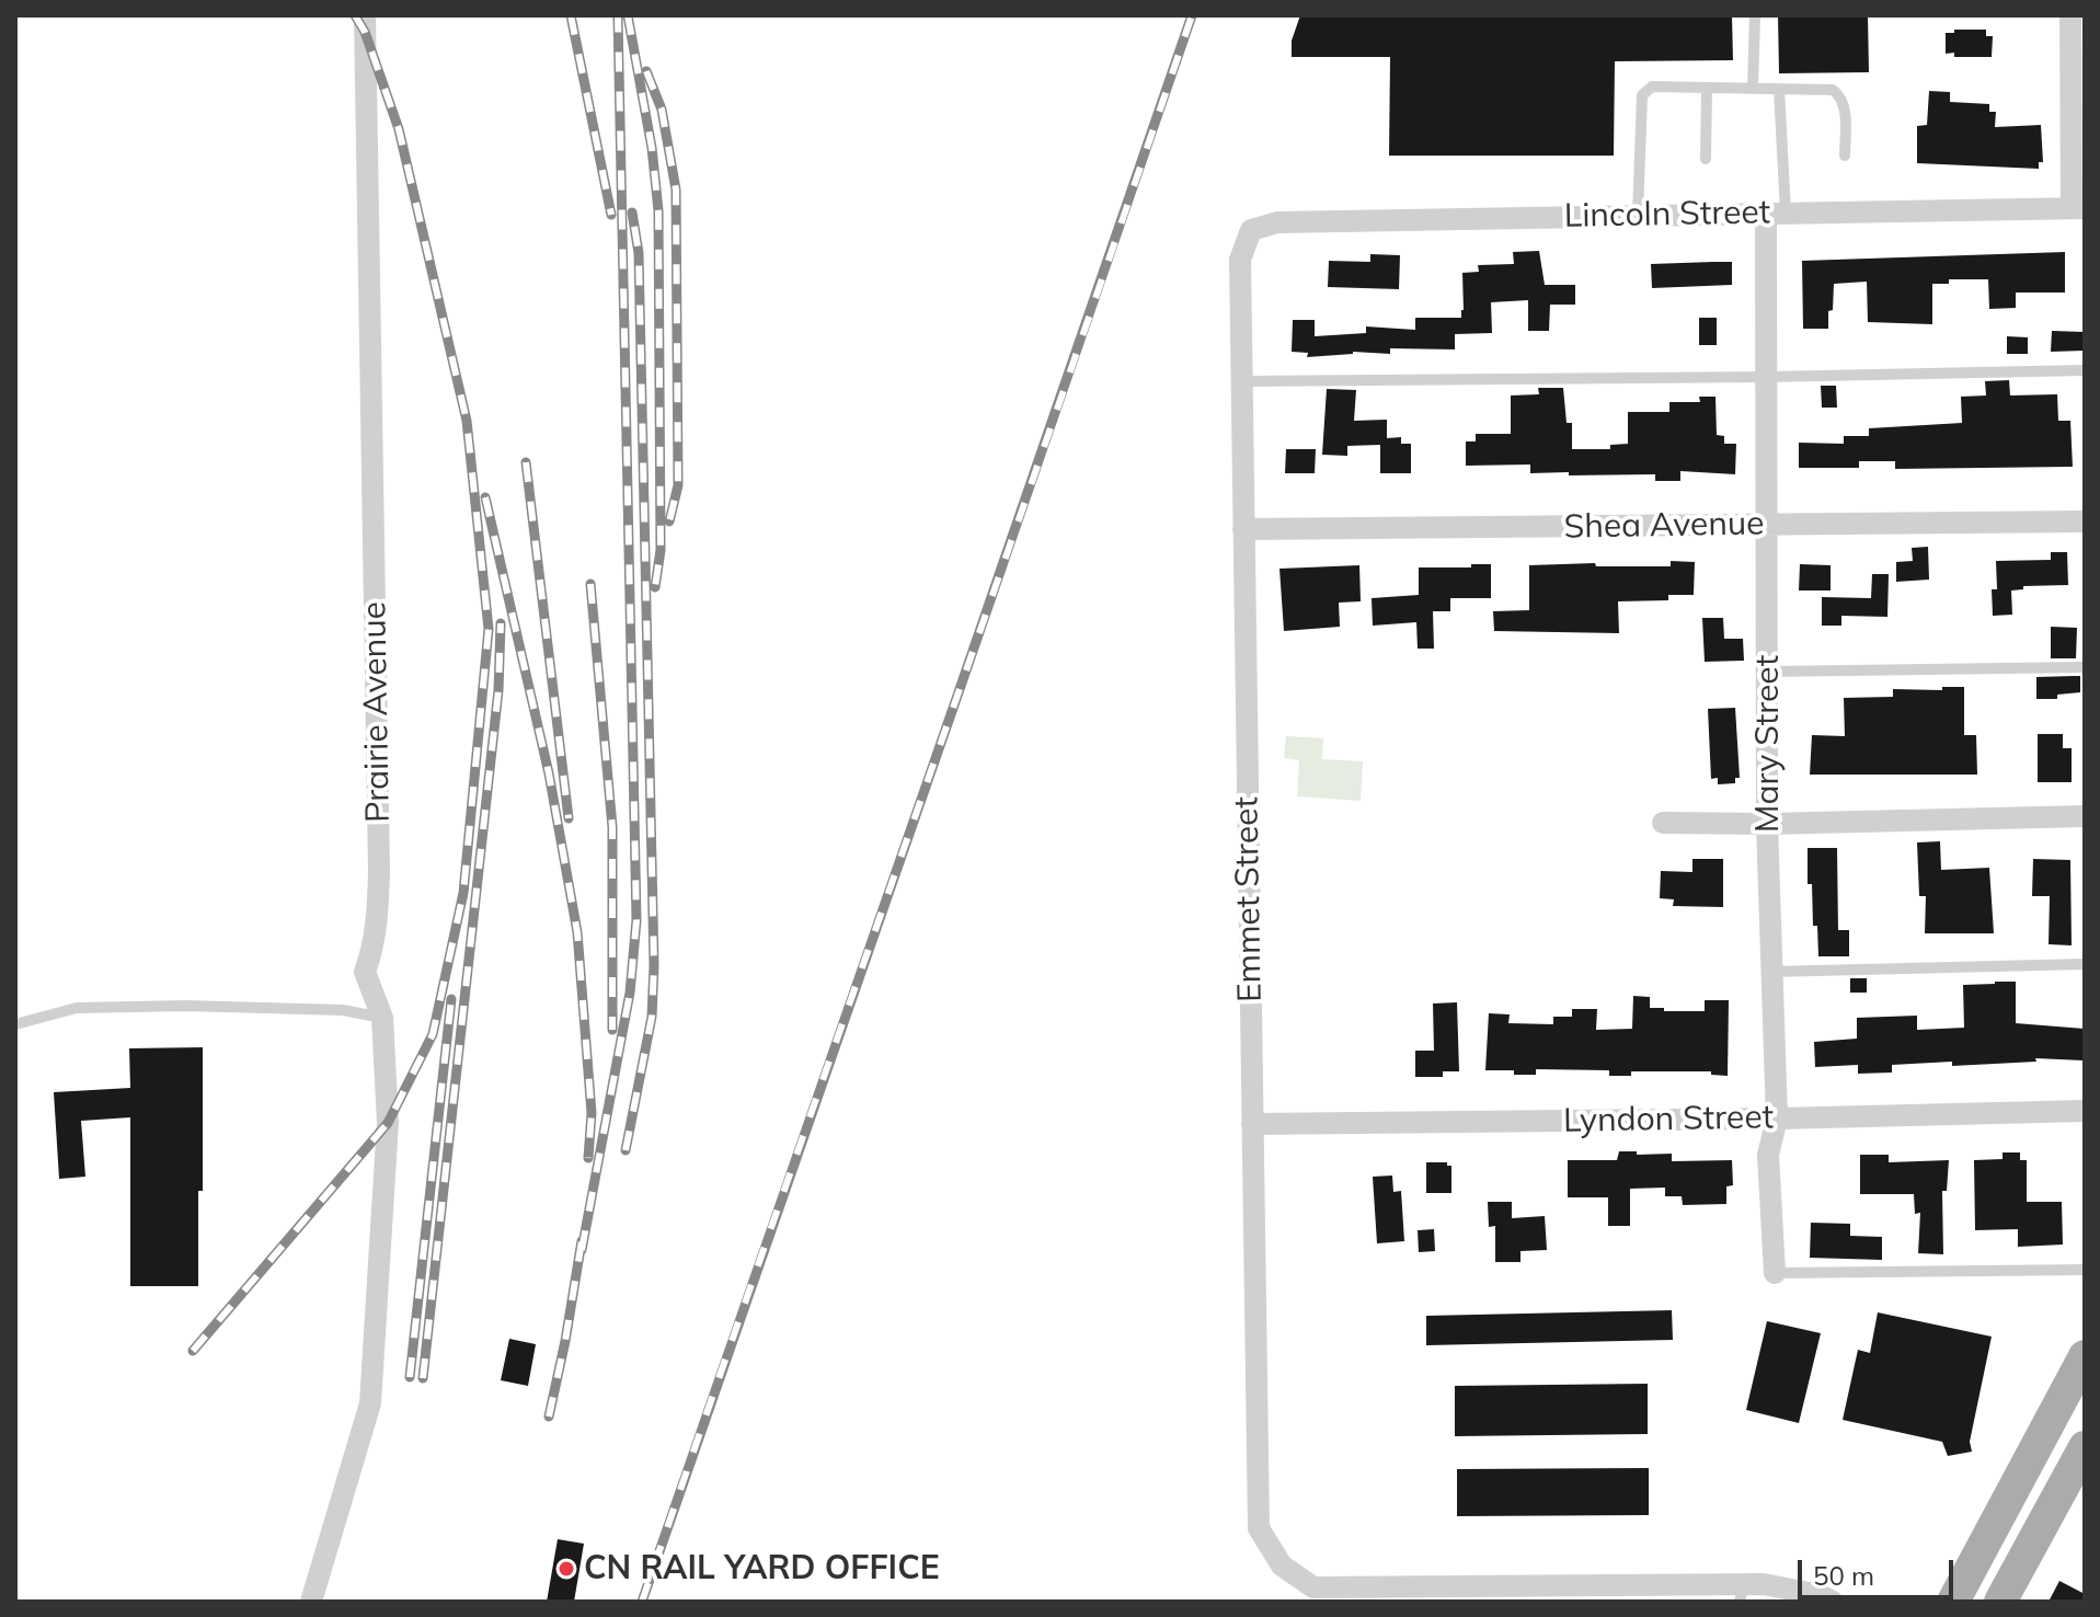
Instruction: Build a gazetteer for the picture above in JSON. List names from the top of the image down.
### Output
{
  "streets": {
    "street": [
      "Lincoln Street",
      "Shea Avenue",
      "Prairie Avenue",
      "Mary Street",
      "Emmet Street",
      "Lyndon Street"
    ]
  },
  "crossings": [
    ["Lincoln Street", "Mary Street"],
    ["Lincoln Street", "Emmet Street"],
    ["Shea Avenue", "Mary Street"],
    ["Shea Avenue", "Emmet Street"],
    ["Mary Street", "Lyndon Street"],
    ["Emmet Street", "Lyndon Street"]
  ],
  "places": ["CN RAIL YARD OFFICE"],
  "scale_bar": "50 m"
}
